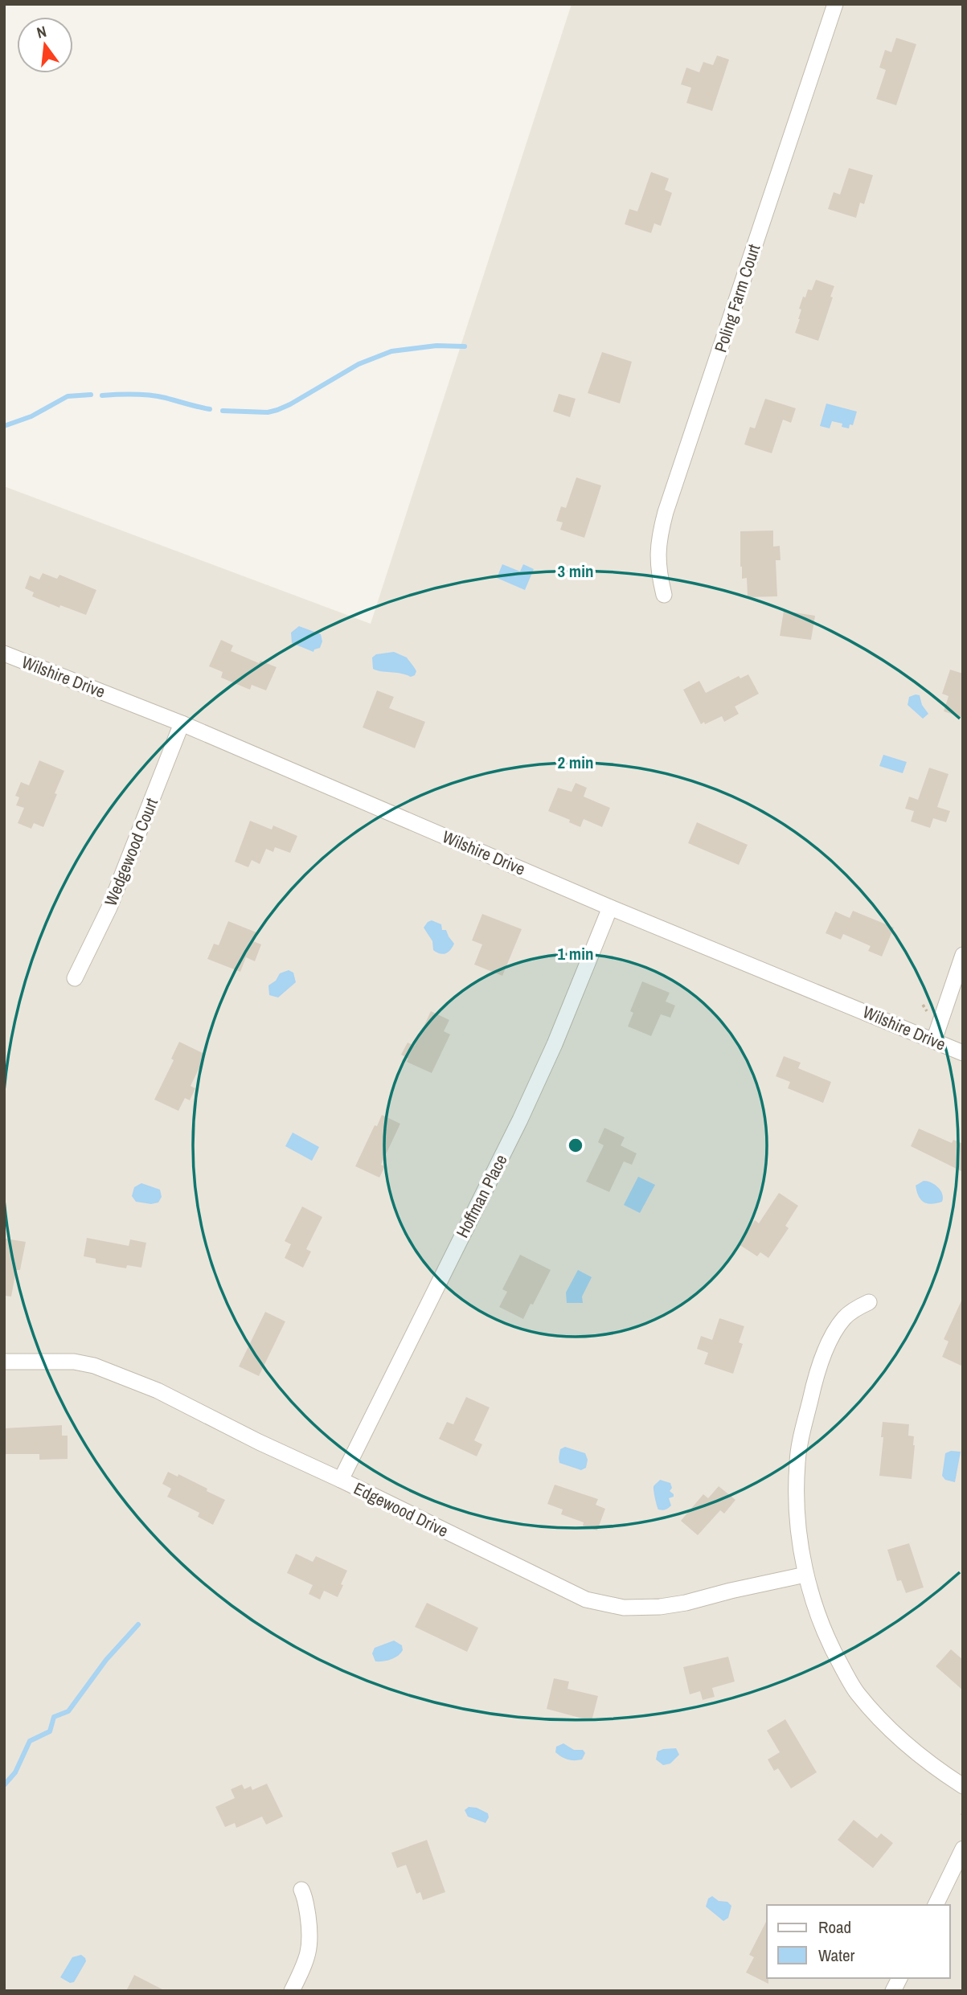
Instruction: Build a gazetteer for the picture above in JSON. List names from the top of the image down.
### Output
{
  "streets": {
    "street": [
      "Poling Farm Court",
      "Wilshire Drive",
      "Wedgewood Court",
      "Hoffman Place",
      "Edgewood Drive"
    ]
  },
  "crossings": [
    ["Wilshire Drive", "Wedgewood Court"],
    ["Wilshire Drive", "Hoffman Place"],
    ["Hoffman Place", "Edgewood Drive"]
  ],
  "legend": ["Road", "Water"],
  "north": "top",
  "rings": ["3 min", "2 min", "1 min"]
}
